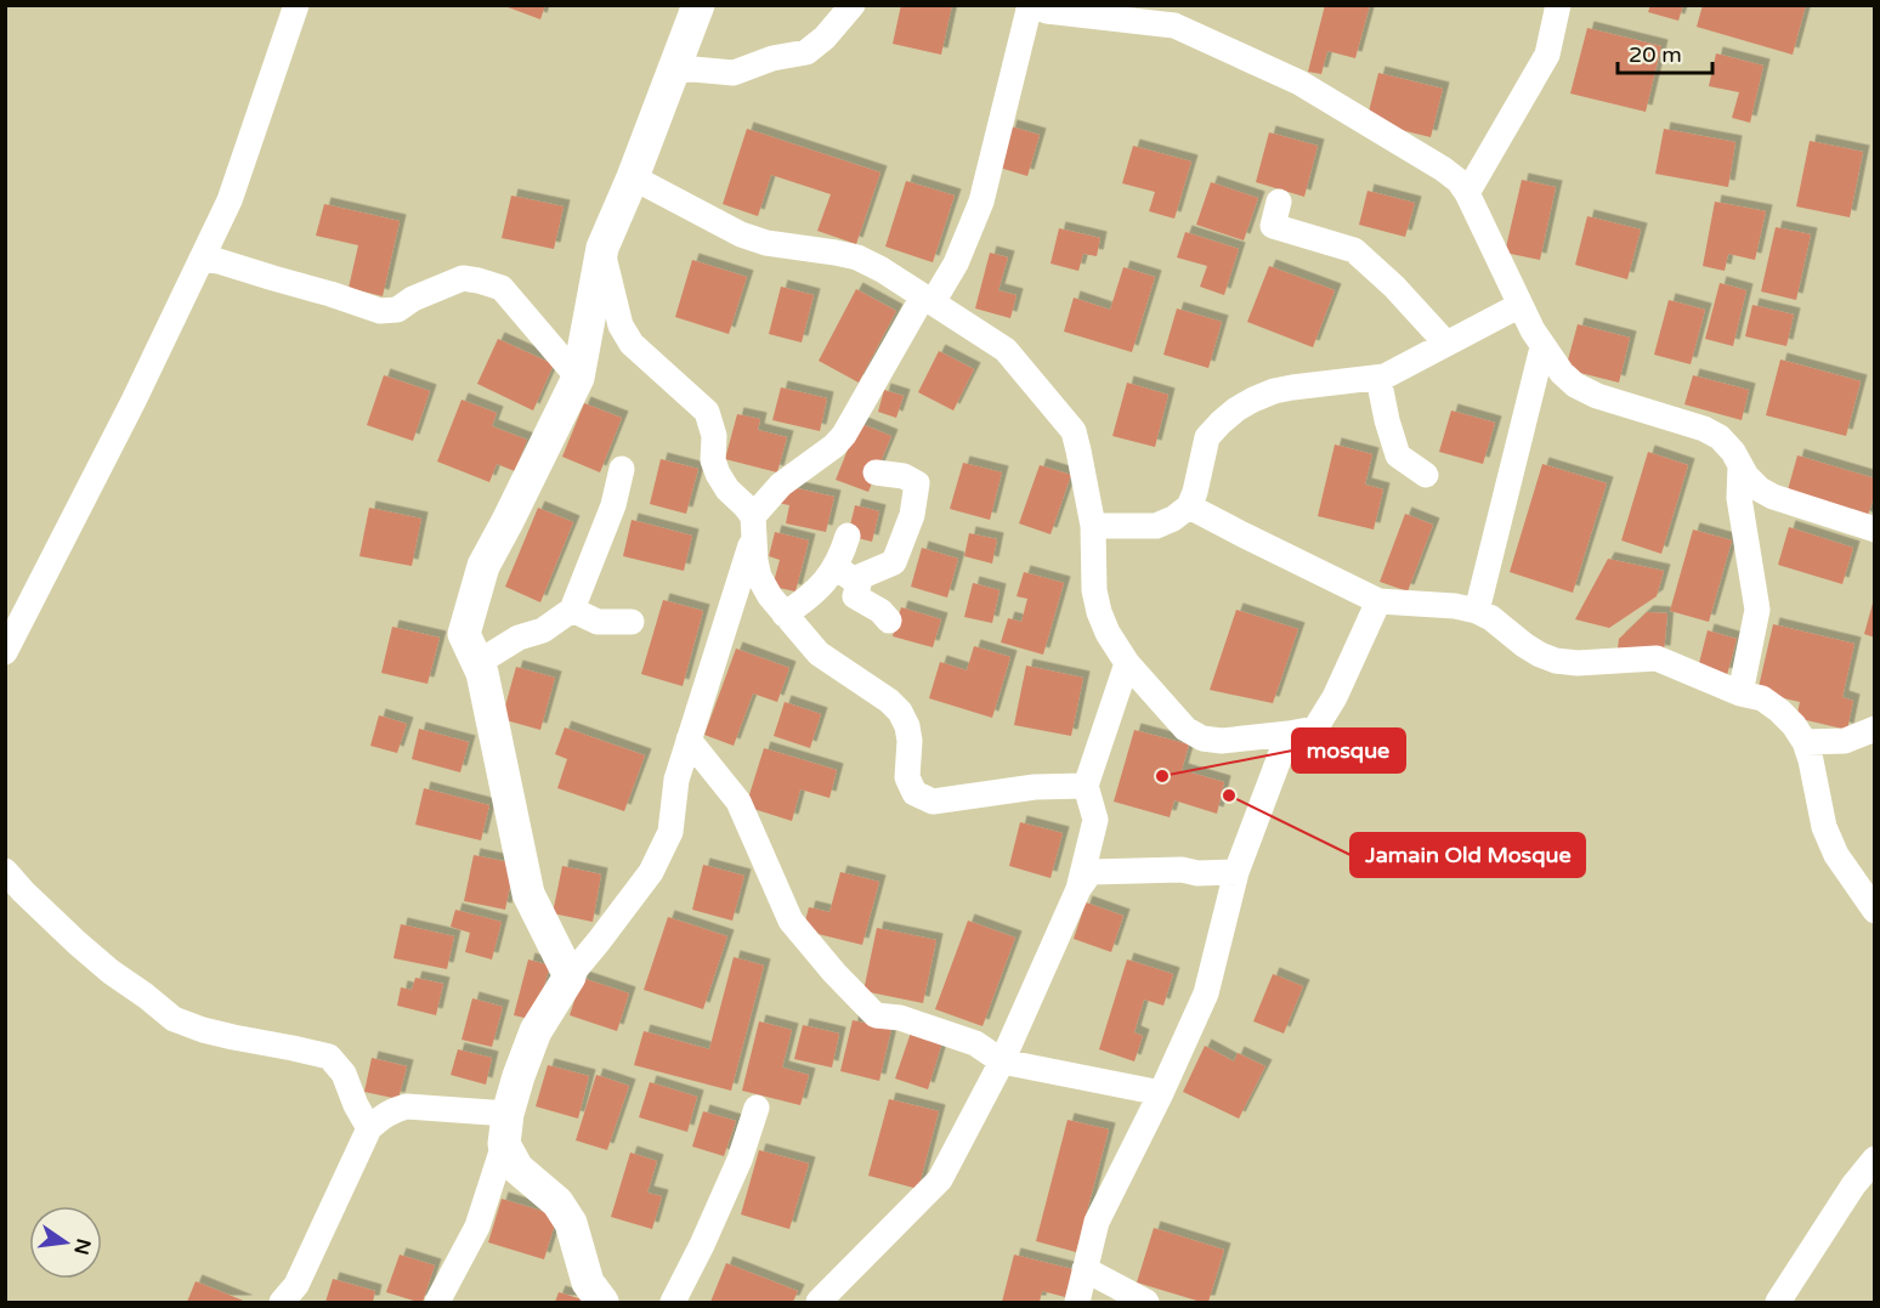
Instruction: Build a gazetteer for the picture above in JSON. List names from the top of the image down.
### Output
{
  "places": ["mosque", "Jamain Old Mosque"],
  "scale_bar": "20 m",
  "north": "right"
}
